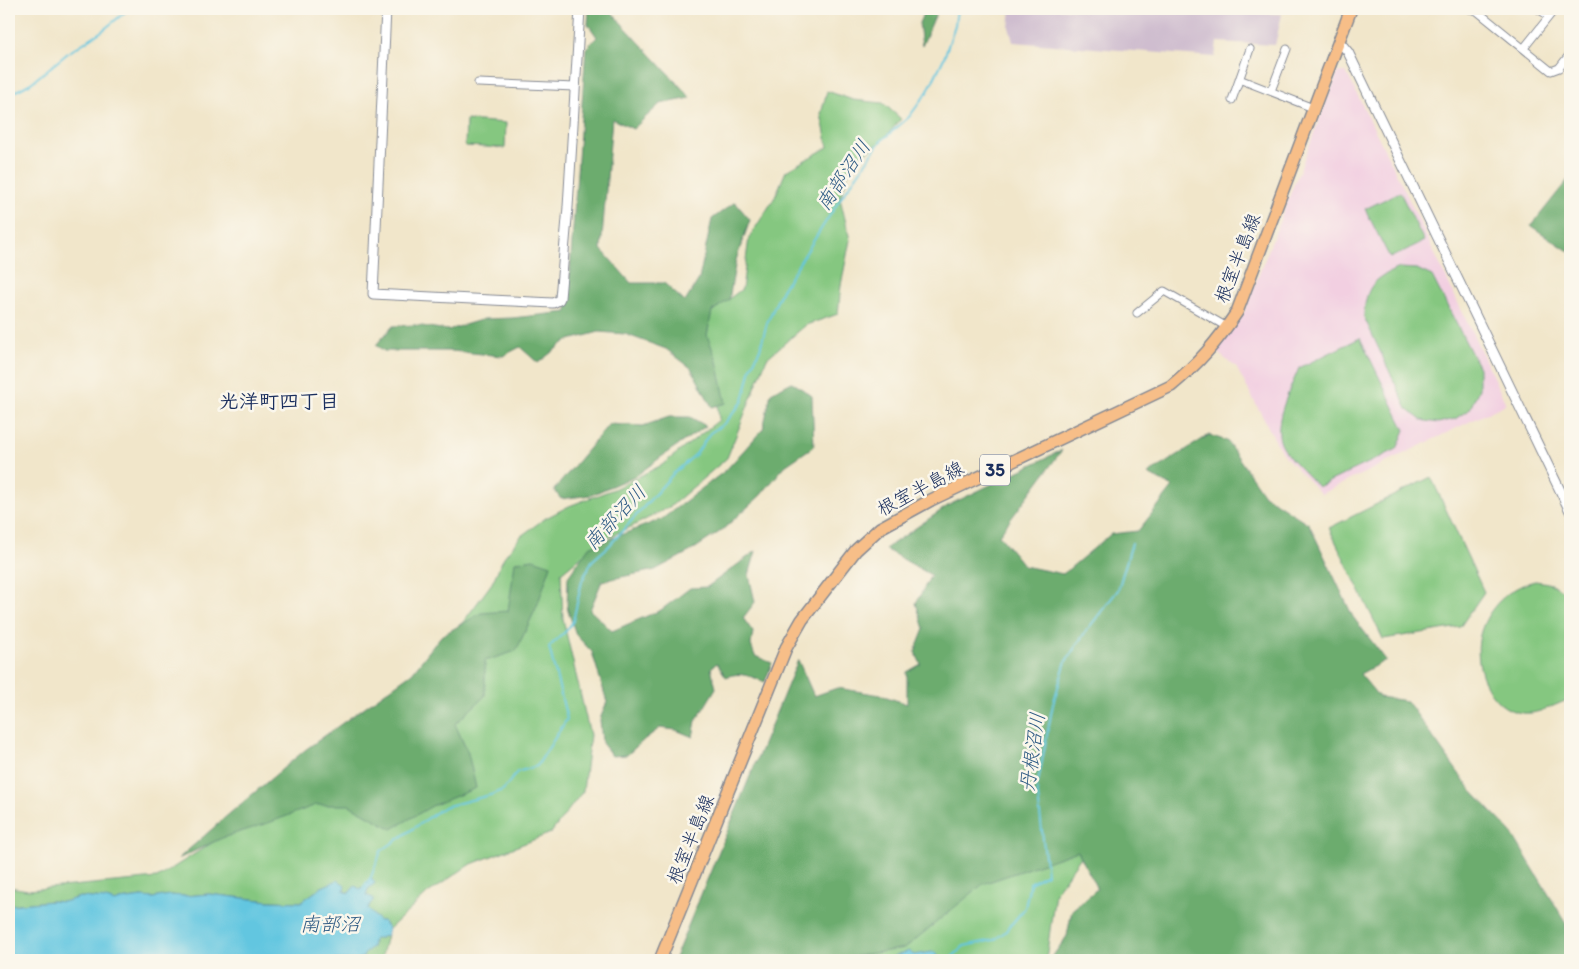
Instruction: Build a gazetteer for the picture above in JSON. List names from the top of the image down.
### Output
{
  "streets": {
    "main road": ["根室半島線", "35"]
  },
  "districts": ["光洋町四丁目"],
  "water": ["南部沼川", "丹根沼川", "南部沼"]
}
